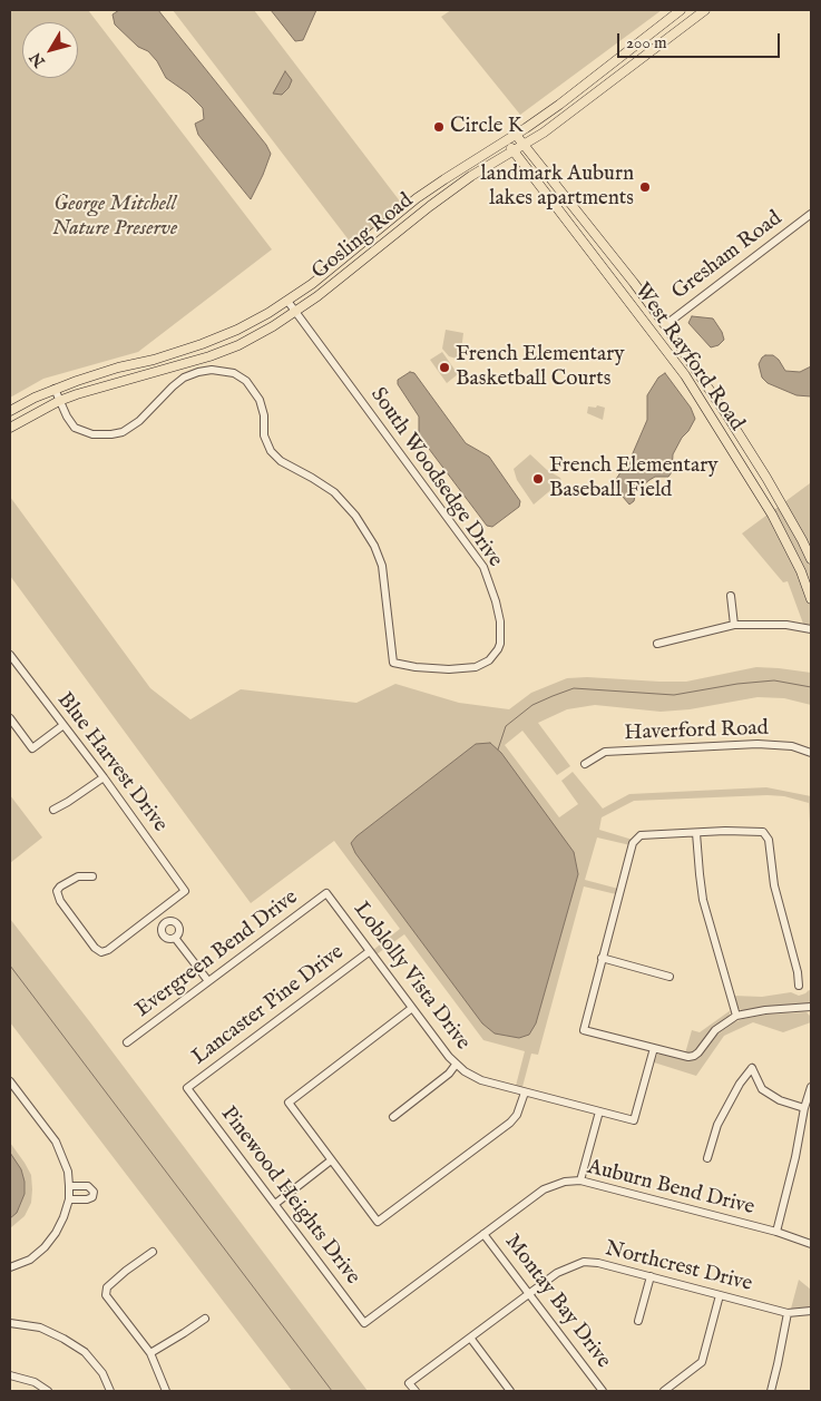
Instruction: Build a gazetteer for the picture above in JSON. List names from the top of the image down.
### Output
{
  "streets": {
    "main road": ["Gosling Road", "West Rayford Road"],
    "street": [
      "Gresham Road",
      "South Woodsedge Drive",
      "Haverford Road",
      "Blue Harvest Drive",
      "Evergreen Bend Drive",
      "Loblolly Vista Drive",
      "Lancaster Pine Drive",
      "Auburn Bend Drive",
      "Pinewood Heights Drive",
      "Northcrest Drive",
      "Montay Bay Drive"
    ]
  },
  "crossings": [
    ["Gosling Road", "West Rayford Road"],
    ["Gosling Road", "South Woodsedge Drive"],
    ["Gresham Road", "West Rayford Road"],
    ["Evergreen Bend Drive", "Loblolly Vista Drive"],
    ["Loblolly Vista Drive", "Lancaster Pine Drive"],
    ["Lancaster Pine Drive", "Pinewood Heights Drive"],
    ["Auburn Bend Drive", "Pinewood Heights Drive"],
    ["Auburn Bend Drive", "Montay Bay Drive"],
    ["Northcrest Drive", "Montay Bay Drive"]
  ],
  "parks": ["George Mitchell Nature Preserve"],
  "places": [
    "Circle K",
    "landmark Auburn lakes apartments",
    "French Elementary Basketball Courts",
    "French Elementary Baseball Field"
  ],
  "scale_bar": "200 m",
  "north": "bottom left"
}
